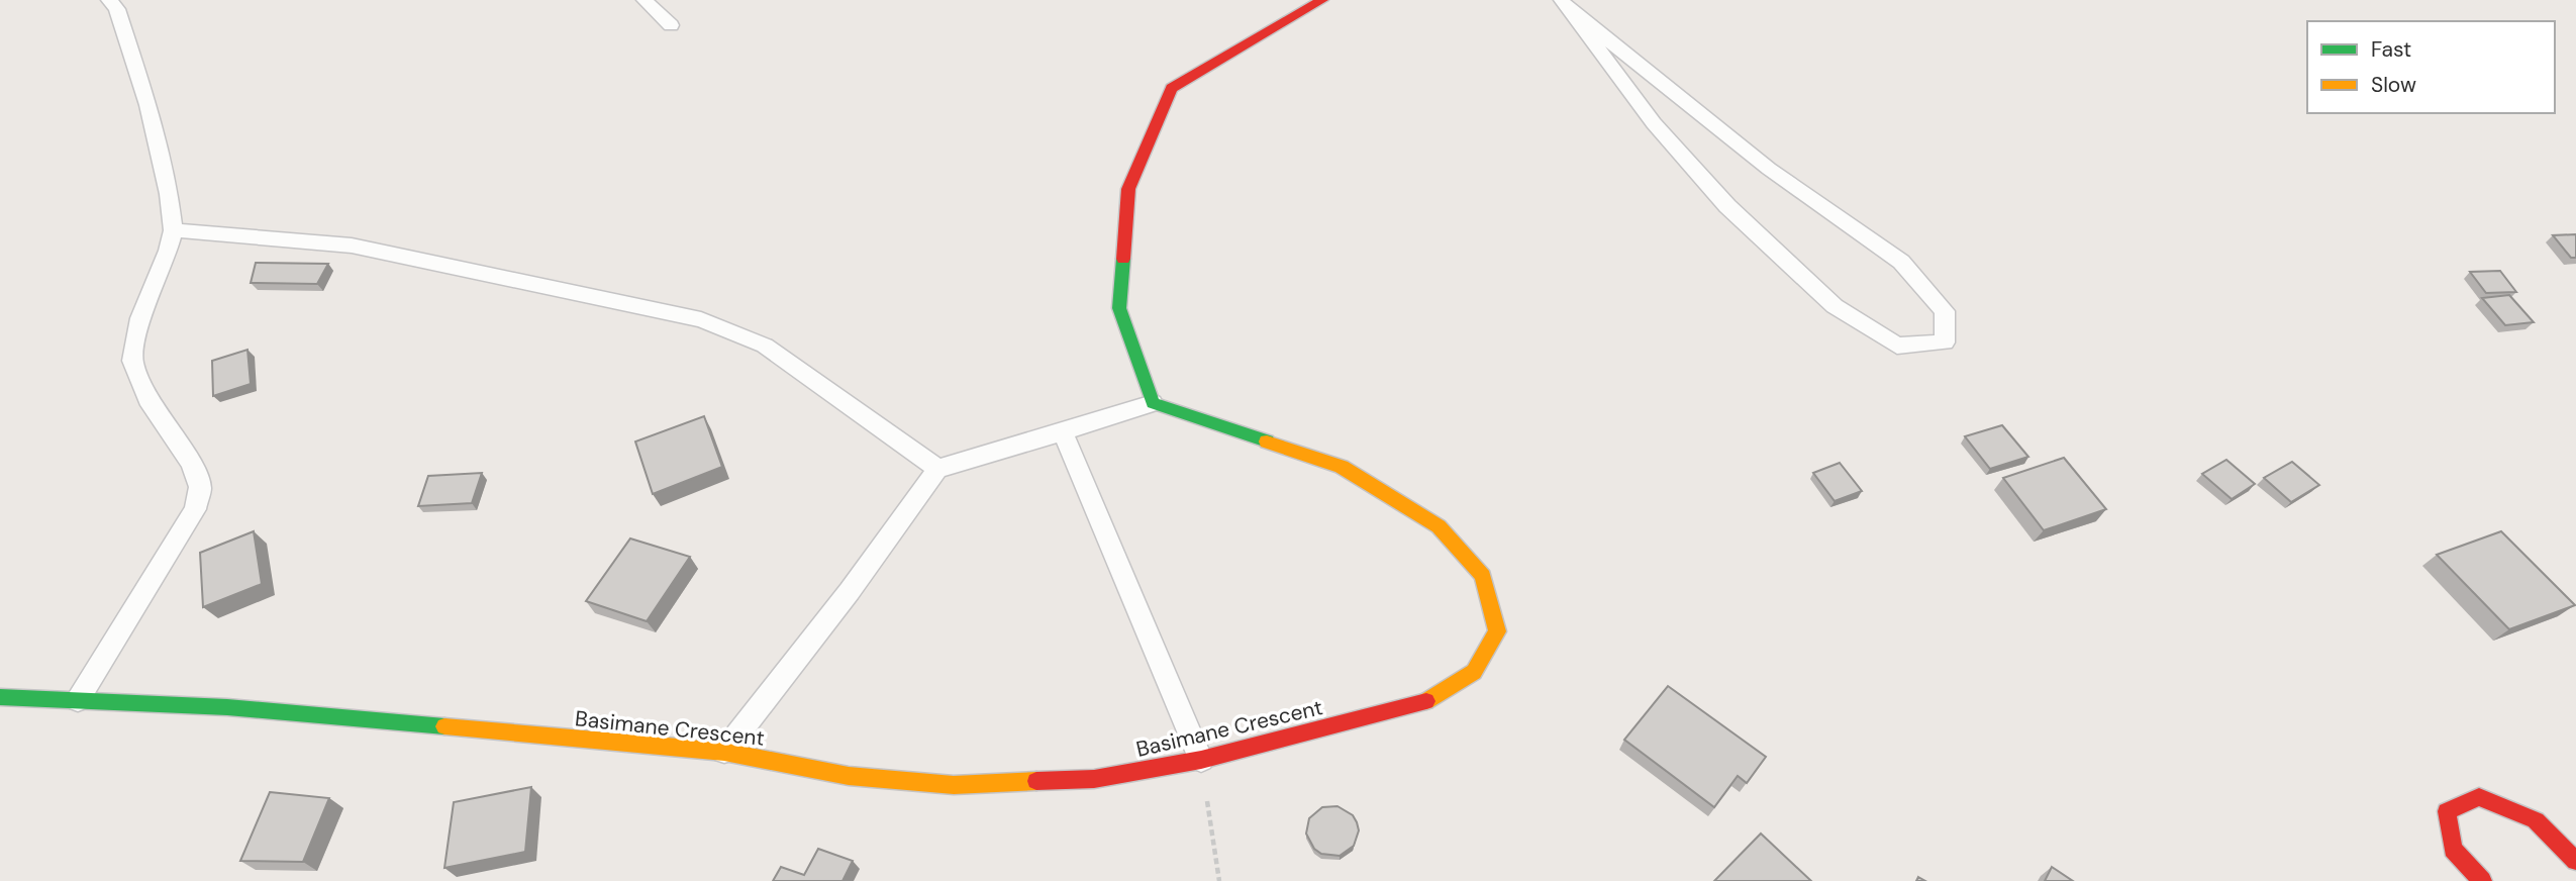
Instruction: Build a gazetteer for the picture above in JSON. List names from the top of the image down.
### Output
{
  "streets": {
    "street": ["Basimane Crescent"]
  },
  "legend": ["Fast", "Slow"]
}
